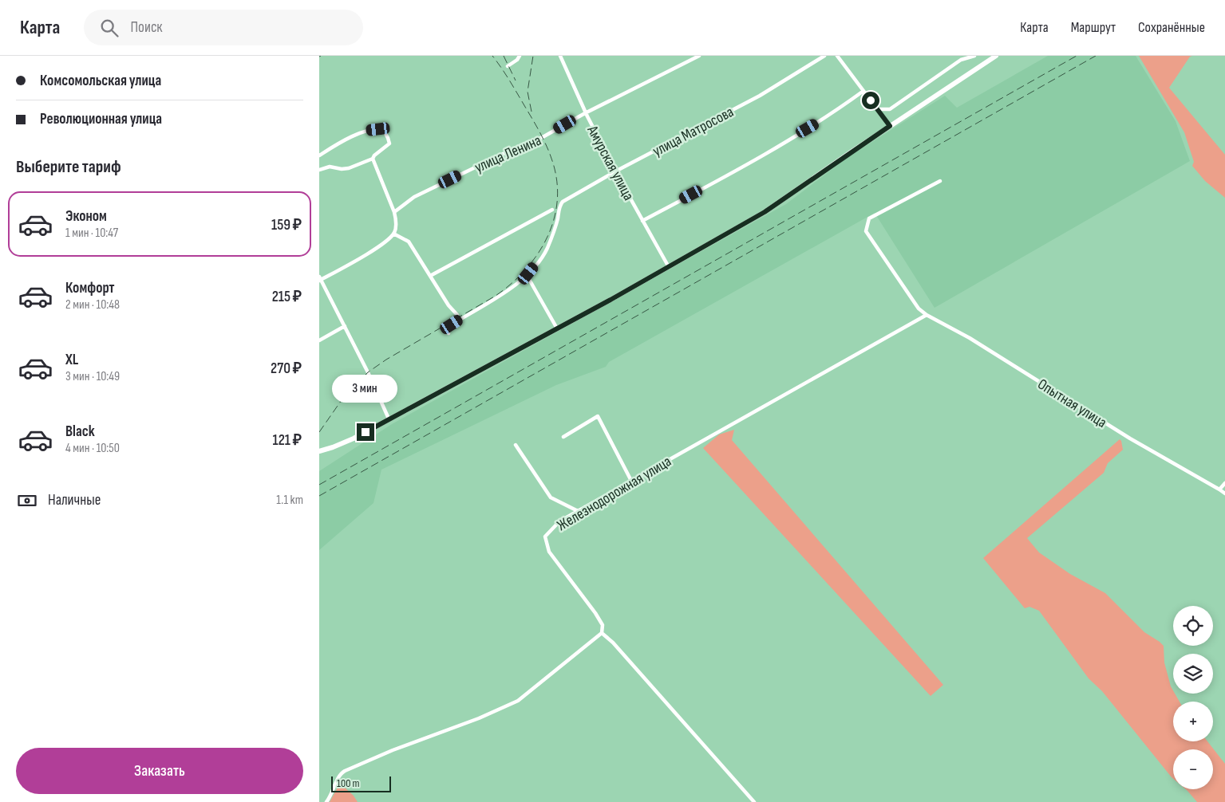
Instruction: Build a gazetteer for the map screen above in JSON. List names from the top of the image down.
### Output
{
  "streets": {
    "street": [
      "улица Матросова",
      "улица Ленина",
      "Амурская улица",
      "Опытная улица",
      "Железнодорожная улица"
    ]
  },
  "crossings": [
    ["улица Матросова", "Амурская улица"],
    ["улица Ленина", "Амурская улица"],
    ["Опытная улица", "Железнодорожная улица"]
  ],
  "scale_bar": "100 m",
  "page": {
    "header": "Карта",
    "search": "Поиск",
    "nav": ["Карта", "Маршрут", "Сохранённые"],
    "banner": ["Комсомольская улица", "Революционная улица"],
    "heading": "Выберите тариф",
    "list": [
      {
        "name": "Эконом",
        "note": "1 мин · 10:47",
        "value": "159 ₽"
      },
      {
        "name": "Комфорт",
        "note": "2 мин · 10:48",
        "value": "215 ₽"
      },
      {
        "name": "XL",
        "note": "3 мин · 10:49",
        "value": "270 ₽"
      },
      {
        "name": "Black",
        "note": "4 мин · 10:50",
        "value": "121 ₽"
      }
    ],
    "bubble": "3 мин",
    "pay": ["Наличные", "1.1 km"],
    "map_buttons": ["+", "−"],
    "buttons": "Заказать",
    "scale": "100 m"
  }
}
